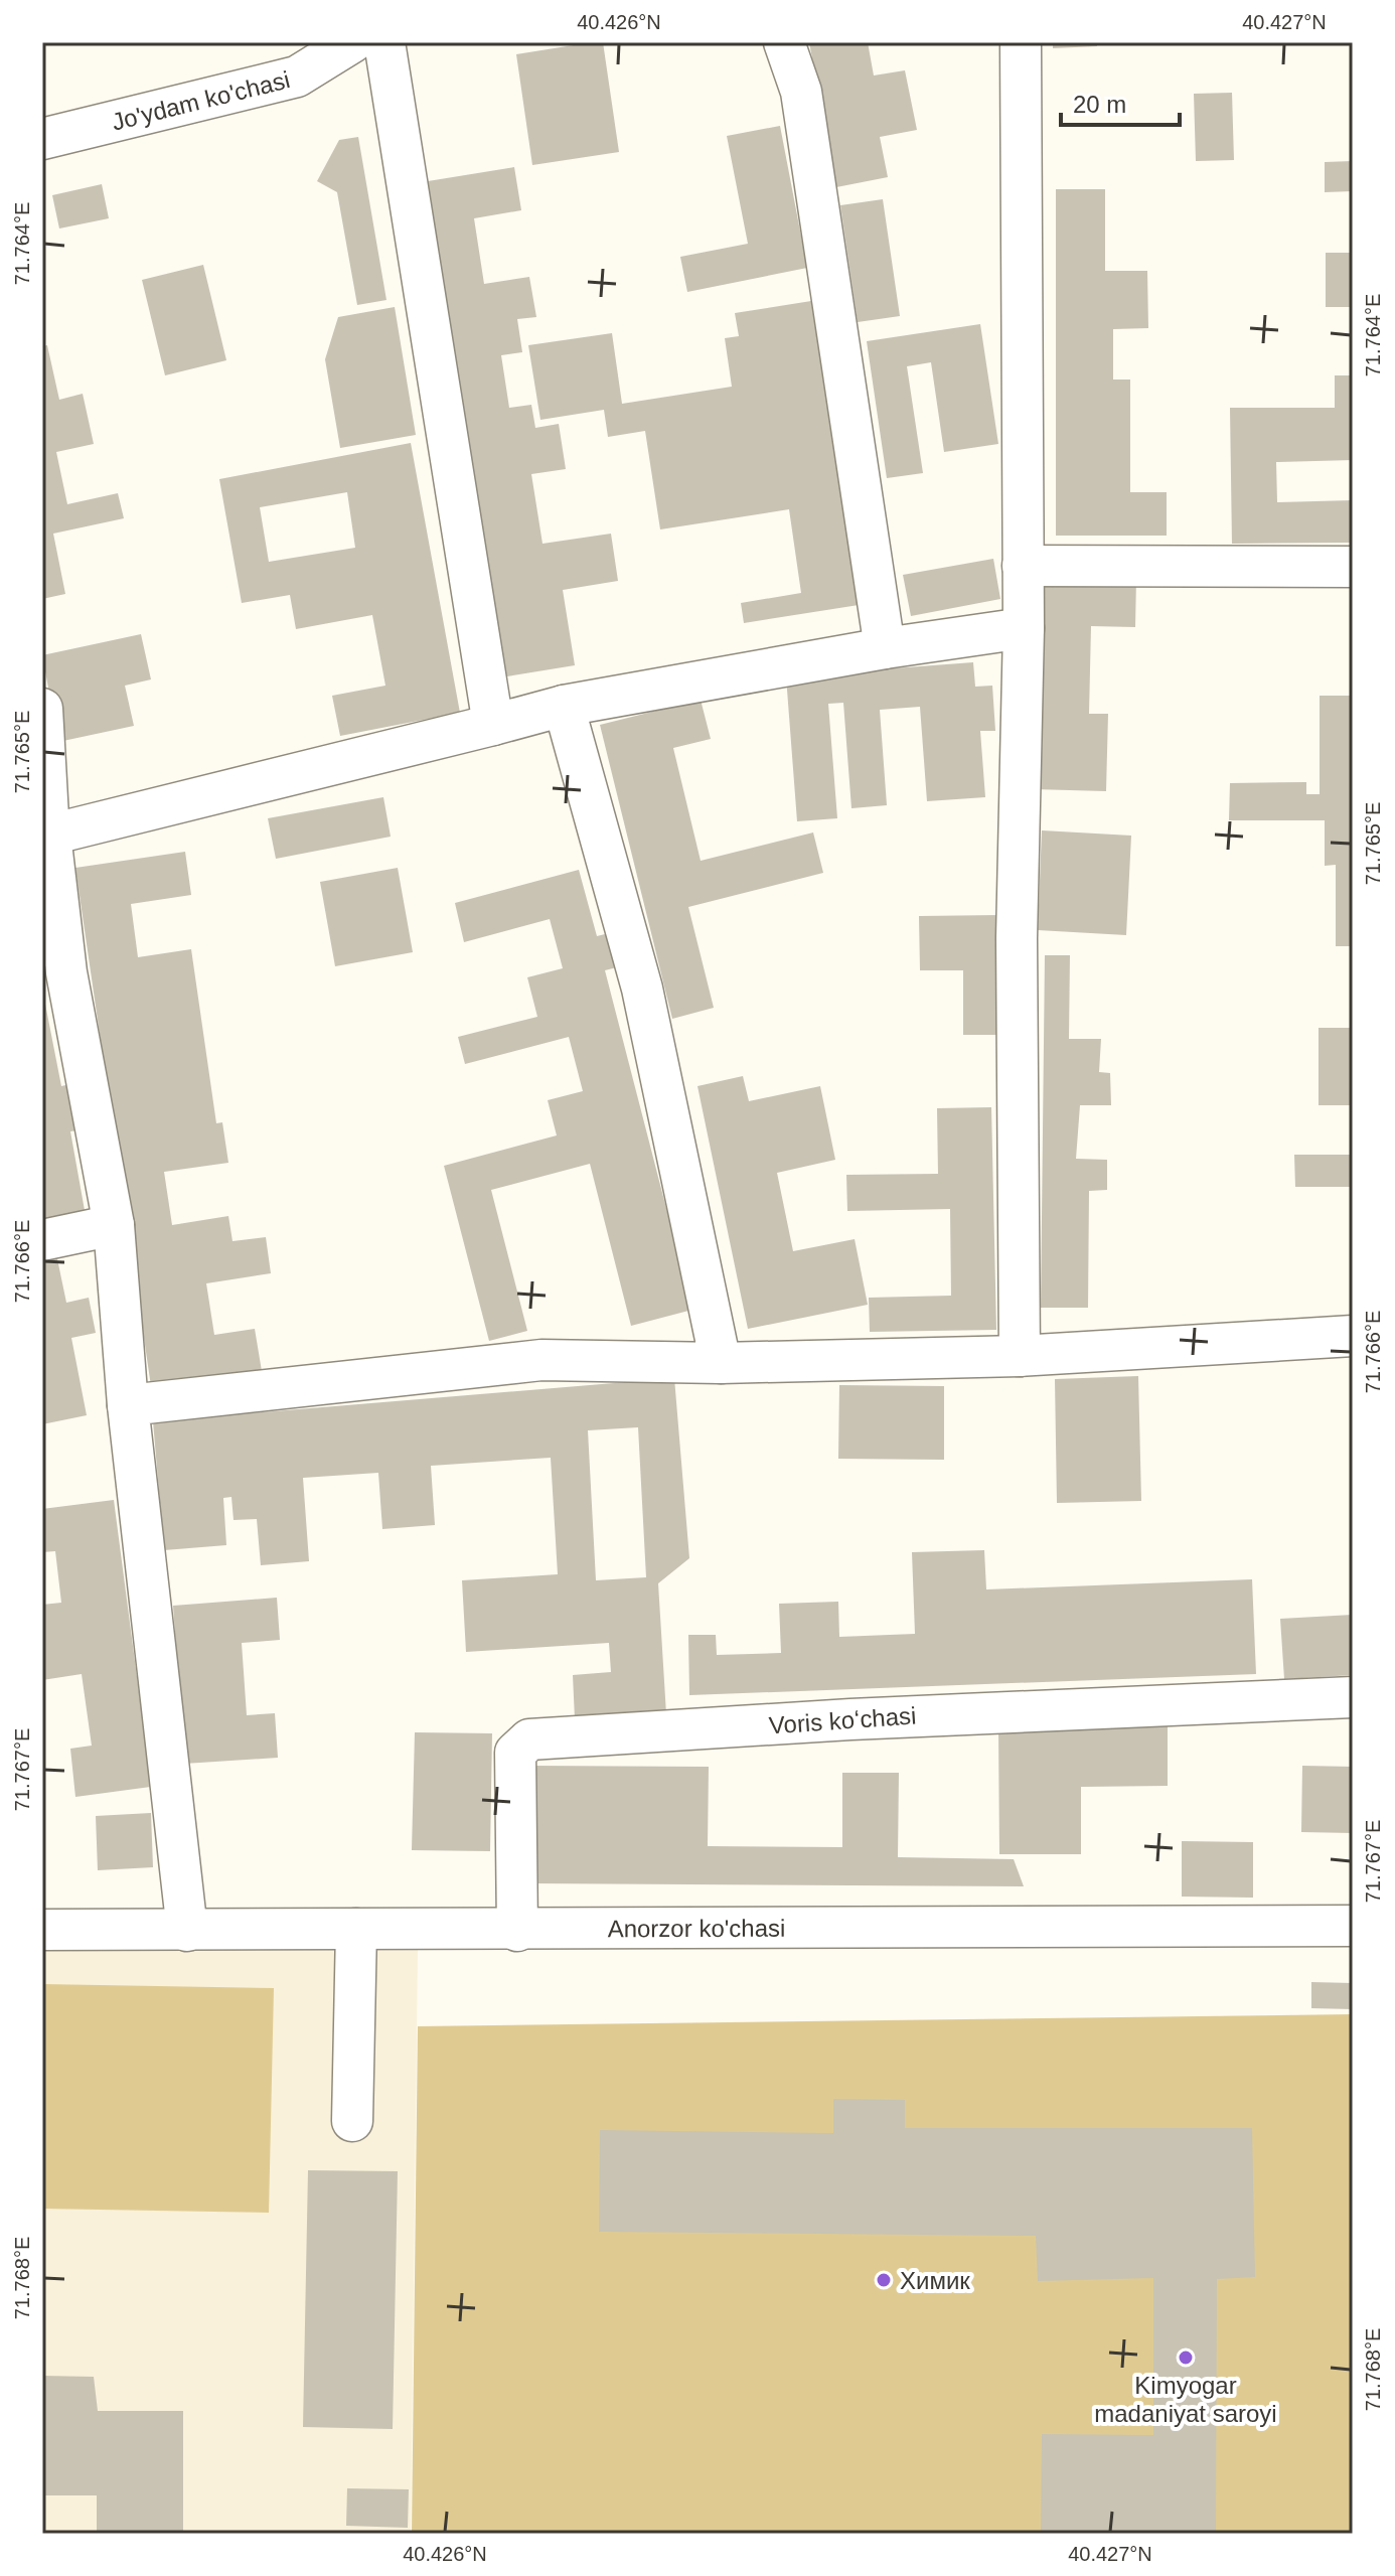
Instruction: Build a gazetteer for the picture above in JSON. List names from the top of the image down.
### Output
{
  "streets": {
    "street": ["Jo'ydam ko'chasi", "Voris koʻchasi", "Anorzor ko'chasi"]
  },
  "crossings": [
    ["Voris koʻchasi", "Anorzor ko'chasi"]
  ],
  "places": ["Химик", "Kimyogar madaniyat saroyi"],
  "scale_bar": "20 m",
  "coordinates": [
    "40.426°N",
    "40.427°N",
    "71.764°E",
    "71.765°E",
    "71.766°E",
    "71.767°E",
    "71.768°E"
  ]
}
